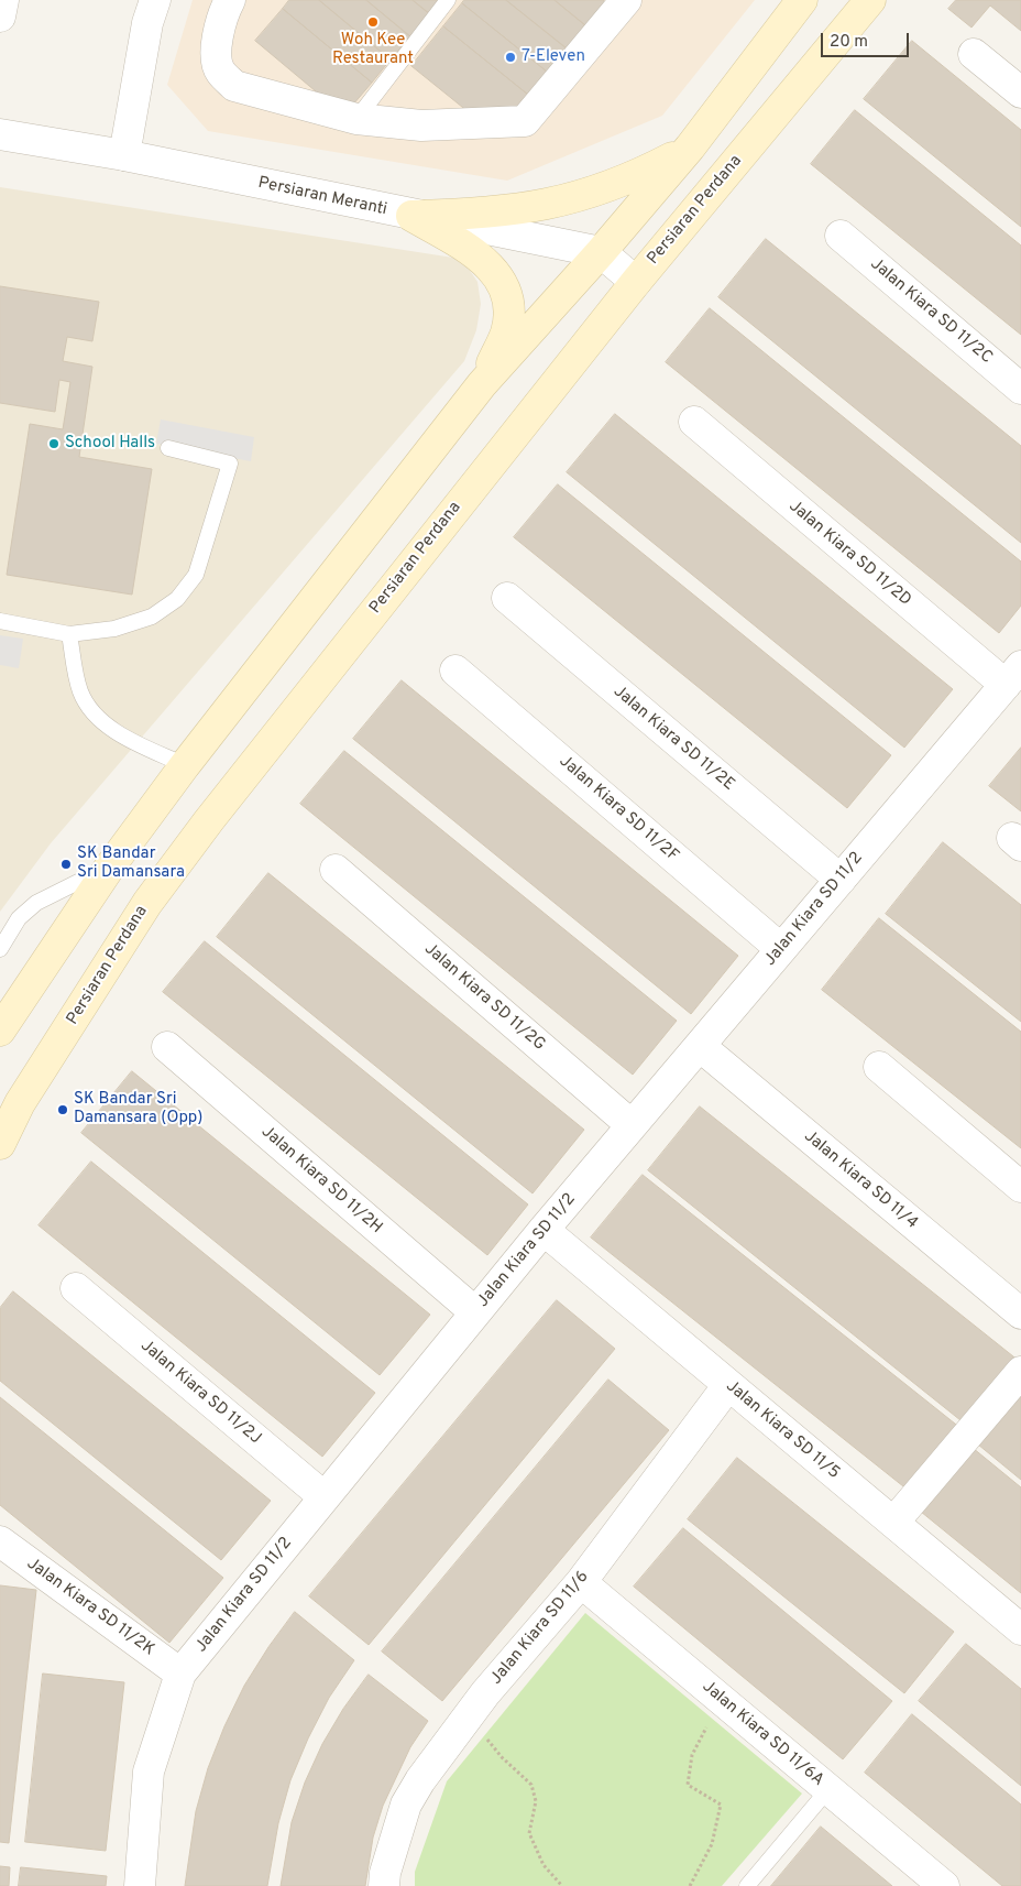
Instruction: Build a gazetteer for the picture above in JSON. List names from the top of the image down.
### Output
{
  "streets": {
    "main road": ["Persiaran Perdana"],
    "street": [
      "Persiaran Meranti",
      "Jalan Kiara SD 11/2C",
      "Jalan Kiara SD 11/2D",
      "Jalan Kiara SD 11/2E",
      "Jalan Kiara SD 11/2F",
      "Jalan Kiara SD 11/2",
      "Jalan Kiara SD 11/2G",
      "Jalan Kiara SD 11/2H",
      "Jalan Kiara SD 11/4",
      "Jalan Kiara SD 11/2J",
      "Jalan Kiara SD 11/5",
      "Jalan Kiara SD 11/2K",
      "Jalan Kiara SD 11/6",
      "Jalan Kiara SD 11/6A"
    ]
  },
  "crossings": [
    ["Persiaran Meranti", "Persiaran Perdana"],
    ["Jalan Kiara SD 11/2D", "Jalan Kiara SD 11/2"],
    ["Jalan Kiara SD 11/2E", "Jalan Kiara SD 11/2"],
    ["Jalan Kiara SD 11/2F", "Jalan Kiara SD 11/2"],
    ["Jalan Kiara SD 11/2", "Jalan Kiara SD 11/2G"],
    ["Jalan Kiara SD 11/2", "Jalan Kiara SD 11/2H"],
    ["Jalan Kiara SD 11/2", "Jalan Kiara SD 11/4"],
    ["Jalan Kiara SD 11/2", "Jalan Kiara SD 11/2J"],
    ["Jalan Kiara SD 11/2", "Jalan Kiara SD 11/5"],
    ["Jalan Kiara SD 11/2", "Jalan Kiara SD 11/2K"],
    ["Jalan Kiara SD 11/5", "Jalan Kiara SD 11/6"],
    ["Jalan Kiara SD 11/6", "Jalan Kiara SD 11/6A"]
  ],
  "places": [
    "Woh Kee Restaurant",
    "7-Eleven",
    "School Halls",
    "SK Bandar Sri Damansara",
    "SK Bandar Sri Damansara (Opp)"
  ],
  "scale_bar": "20 m"
}
